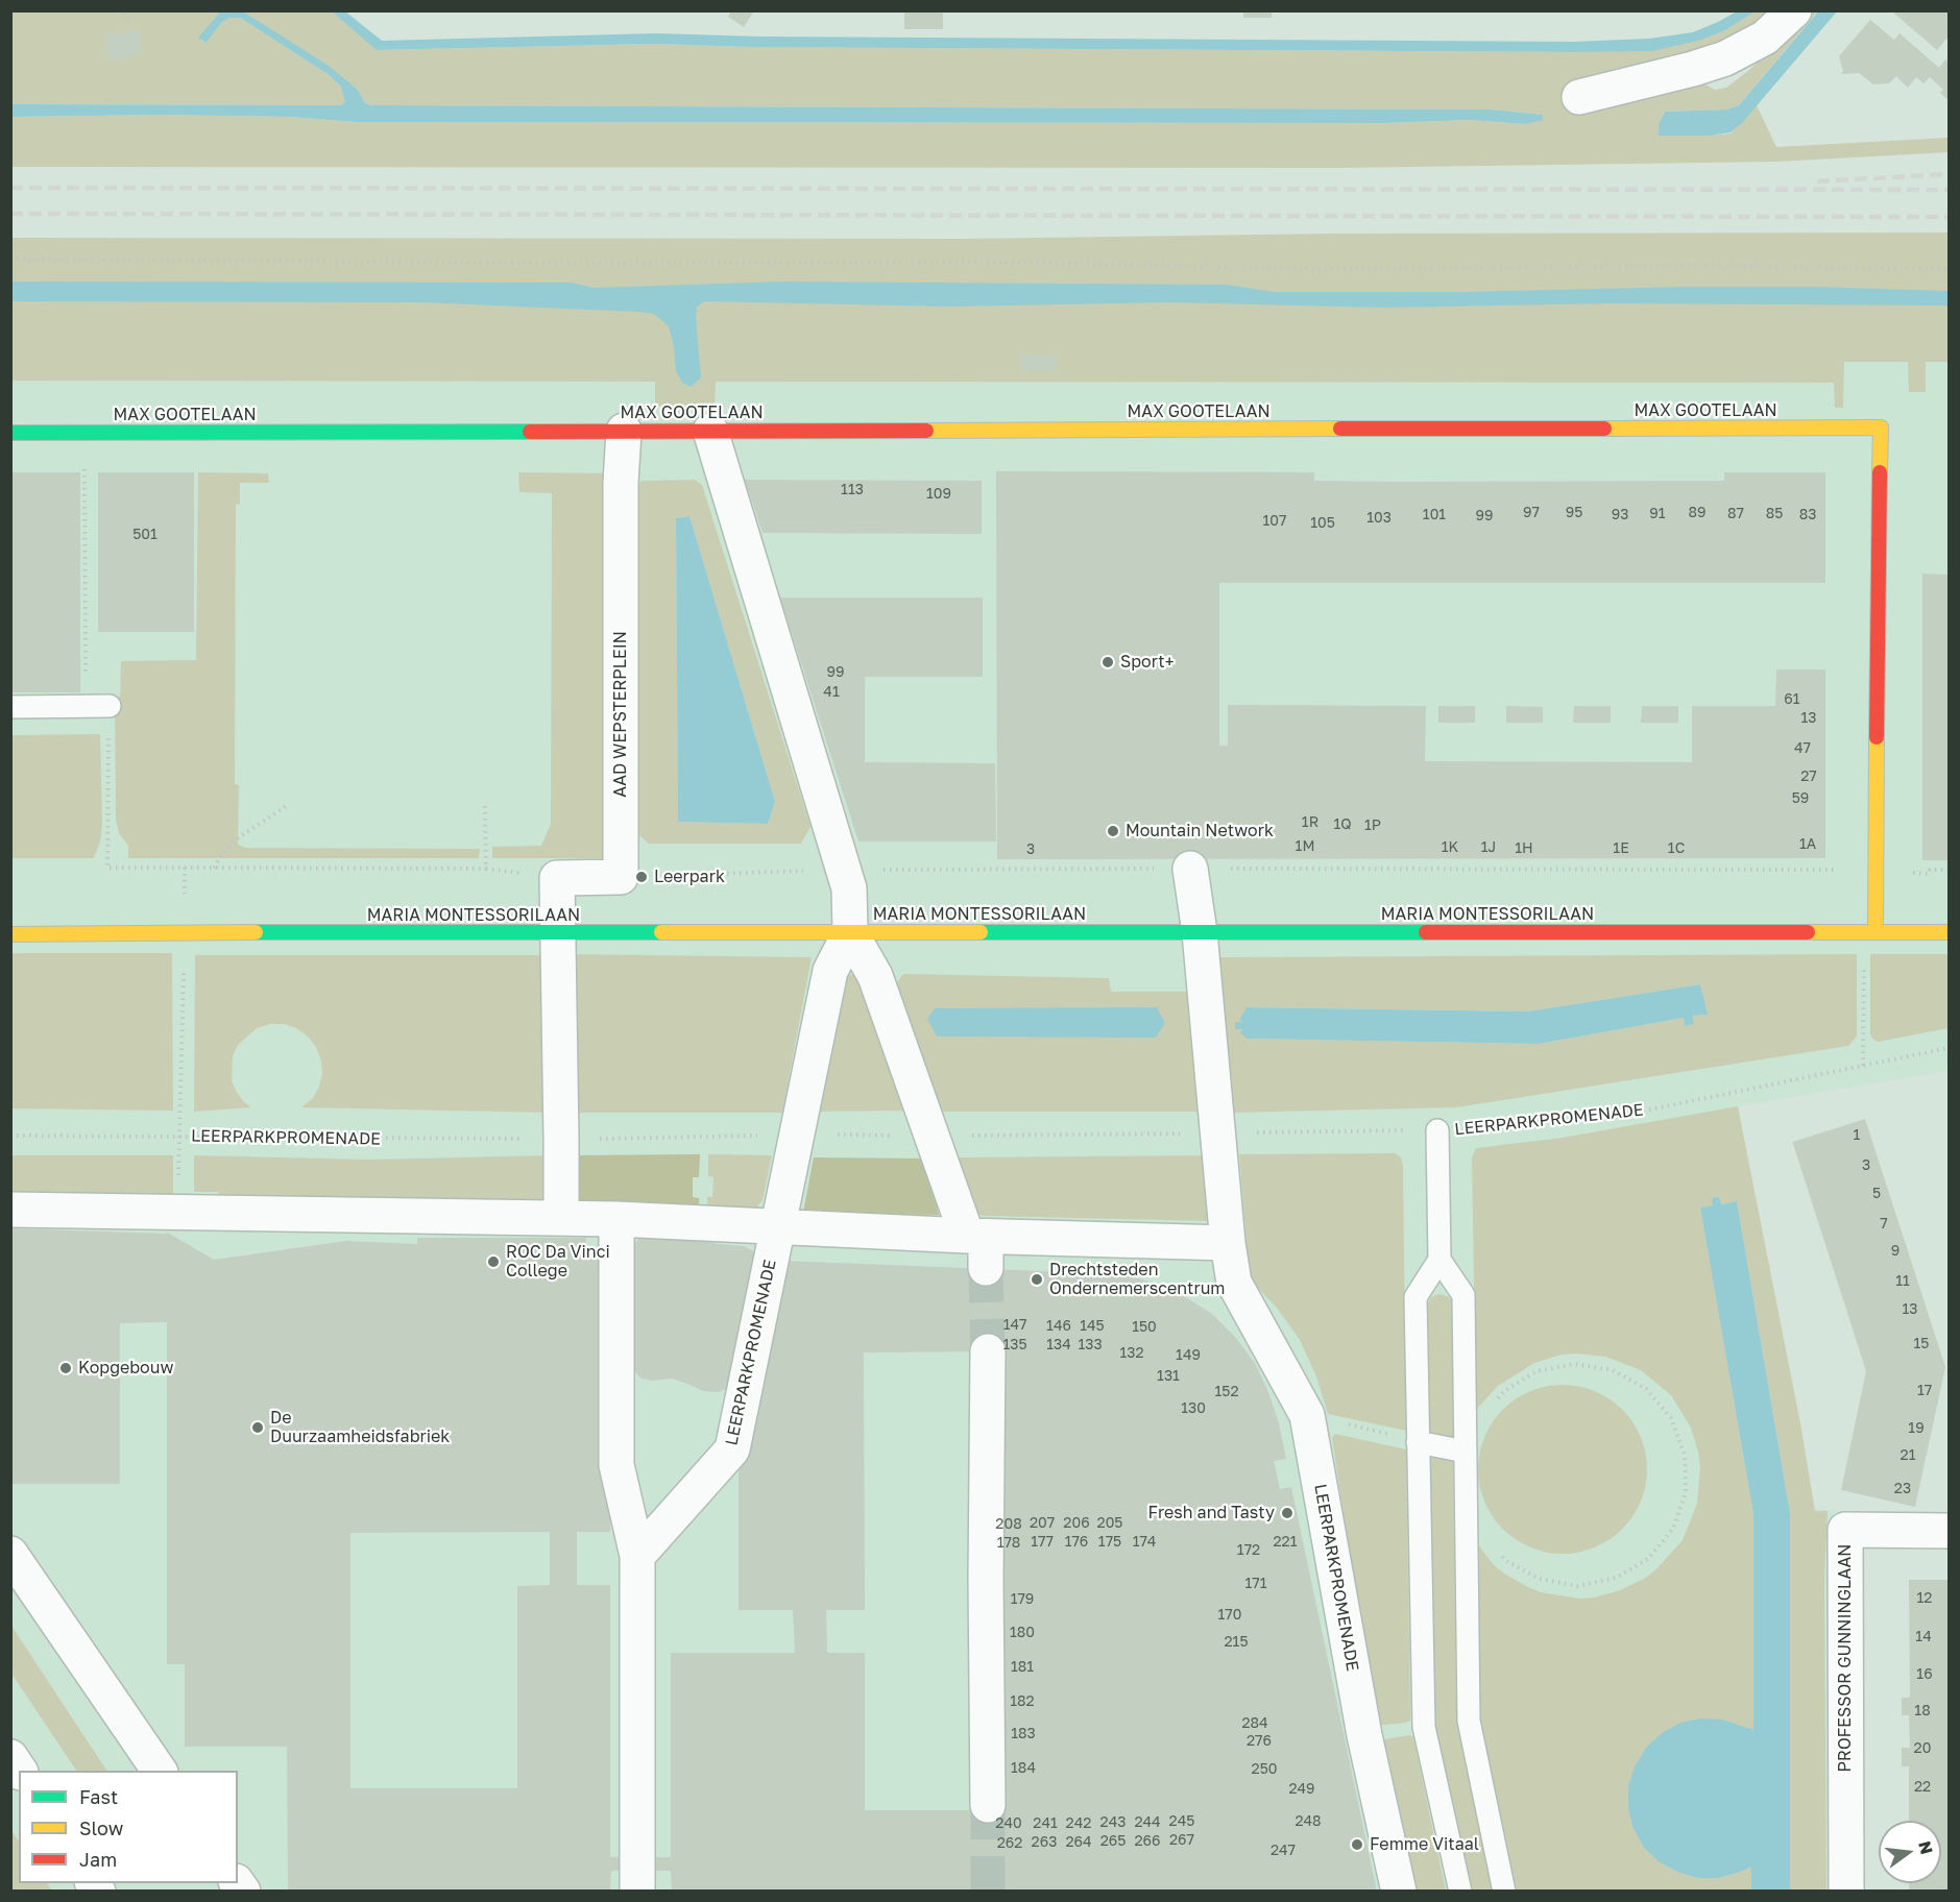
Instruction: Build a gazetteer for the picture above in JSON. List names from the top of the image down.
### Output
{
  "streets": {
    "street": [
      "MAX GOOTELAAN",
      "AAD WEPSTERPLEIN",
      "MARIA MONTESSORILAAN",
      "LEERPARKPROMENADE",
      "PROFESSOR GUNNINGLAAN"
    ]
  },
  "crossings": [
    ["MAX GOOTELAAN", "AAD WEPSTERPLEIN"],
    ["MAX GOOTELAAN", "MARIA MONTESSORILAAN"],
    ["MARIA MONTESSORILAAN", "LEERPARKPROMENADE"]
  ],
  "places": [
    "Sport+",
    "Mountain Network",
    "Leerpark",
    "ROC Da Vinci College",
    "Drechtsteden Ondernemerscentrum",
    "Kopgebouw",
    "De Duurzaamheidsfabriek",
    "Fresh and Tasty",
    "Femme Vitaal"
  ],
  "house_numbers": [
    "113",
    "109",
    "97",
    "95",
    "89",
    "91",
    "87",
    "85",
    "101",
    "93",
    "83",
    "99",
    "103",
    "107",
    "105",
    "501",
    "99",
    "41",
    "61",
    "13",
    "47",
    "27",
    "59",
    "1R",
    "1Q",
    "1P",
    "1A",
    "1M",
    "1K",
    "1J",
    "1H",
    "1E",
    "1C",
    "3",
    "1",
    "3",
    "5",
    "7",
    "9",
    "11",
    "13",
    "147",
    "146",
    "145",
    "150",
    "15",
    "135",
    "134",
    "133",
    "132",
    "149",
    "131",
    "17",
    "152",
    "130",
    "19",
    "21",
    "23",
    "207",
    "206",
    "205",
    "208",
    "177",
    "176",
    "175",
    "174",
    "221",
    "178",
    "172",
    "171",
    "12",
    "179",
    "170",
    "180",
    "14",
    "215",
    "181",
    "16",
    "182",
    "18",
    "284",
    "183",
    "276",
    "20",
    "184",
    "250",
    "22",
    "249",
    "245",
    "248",
    "243",
    "244",
    "240",
    "241",
    "242",
    "267",
    "265",
    "266",
    "263",
    "264",
    "262",
    "247"
  ],
  "legend": ["Fast", "Slow", "Jam"],
  "north": "right"
}
